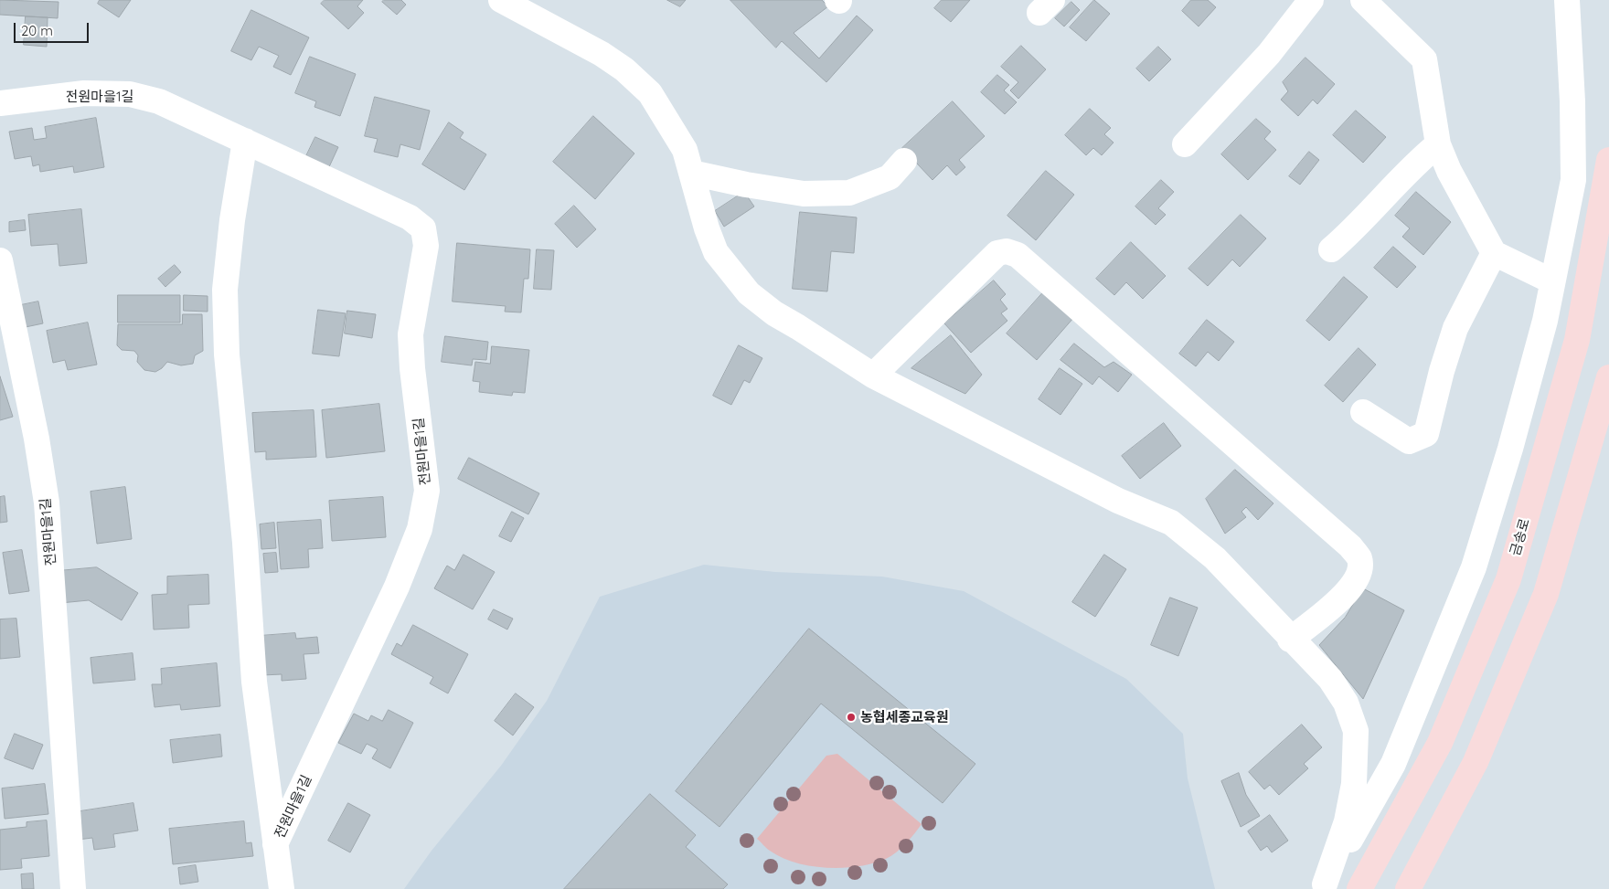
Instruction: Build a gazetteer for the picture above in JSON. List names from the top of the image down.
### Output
{
  "streets": {
    "main road": ["금송로"],
    "street": ["전원마을1길"]
  },
  "places": ["농협세종교육원"],
  "scale_bar": "20 m"
}
